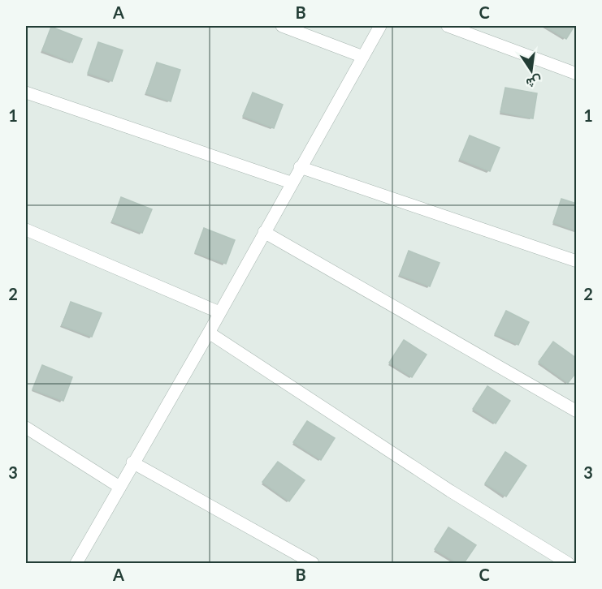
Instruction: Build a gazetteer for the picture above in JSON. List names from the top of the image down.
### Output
{
  "north": "bottom",
  "grid": {
    "columns": ["A", "B", "C"],
    "rows": ["1", "2", "3"]
  }
}
